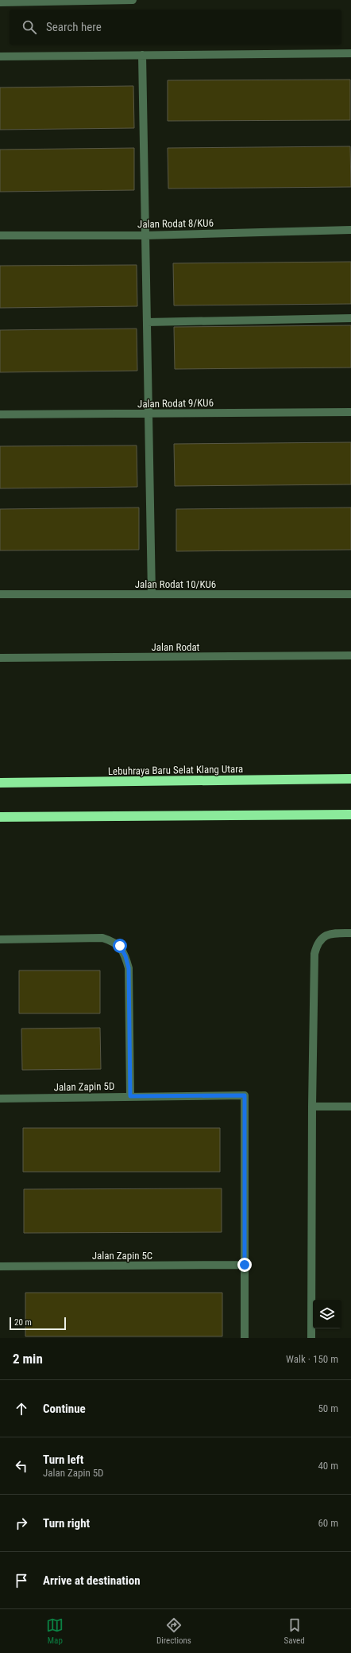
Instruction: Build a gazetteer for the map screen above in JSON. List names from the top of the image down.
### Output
{
  "streets": {
    "highway": ["Lebuhraya Baru Selat Klang Utara"],
    "street": [
      "Jalan Rodat 8/KU6",
      "Jalan Rodat 9/KU6",
      "Jalan Rodat 10/KU6",
      "Jalan Rodat",
      "Jalan Zapin 5D",
      "Jalan Zapin 5C"
    ]
  },
  "crossings": [
    ["Jalan Zapin 5D", "Jalan Zapin 5C"]
  ],
  "scale_bar": "20 m",
  "page": {
    "search": "Search here",
    "scale": "20 m",
    "heading": ["2 min", "Walk · 150 m"],
    "list": [
      ["Continue", "50 m"],
      ["Turn left", "Jalan Zapin 5D", "40 m"],
      ["Turn right", "60 m"],
      "Arrive at destination"
    ],
    "nav": ["Map", "Directions", "Saved"]
  }
}
